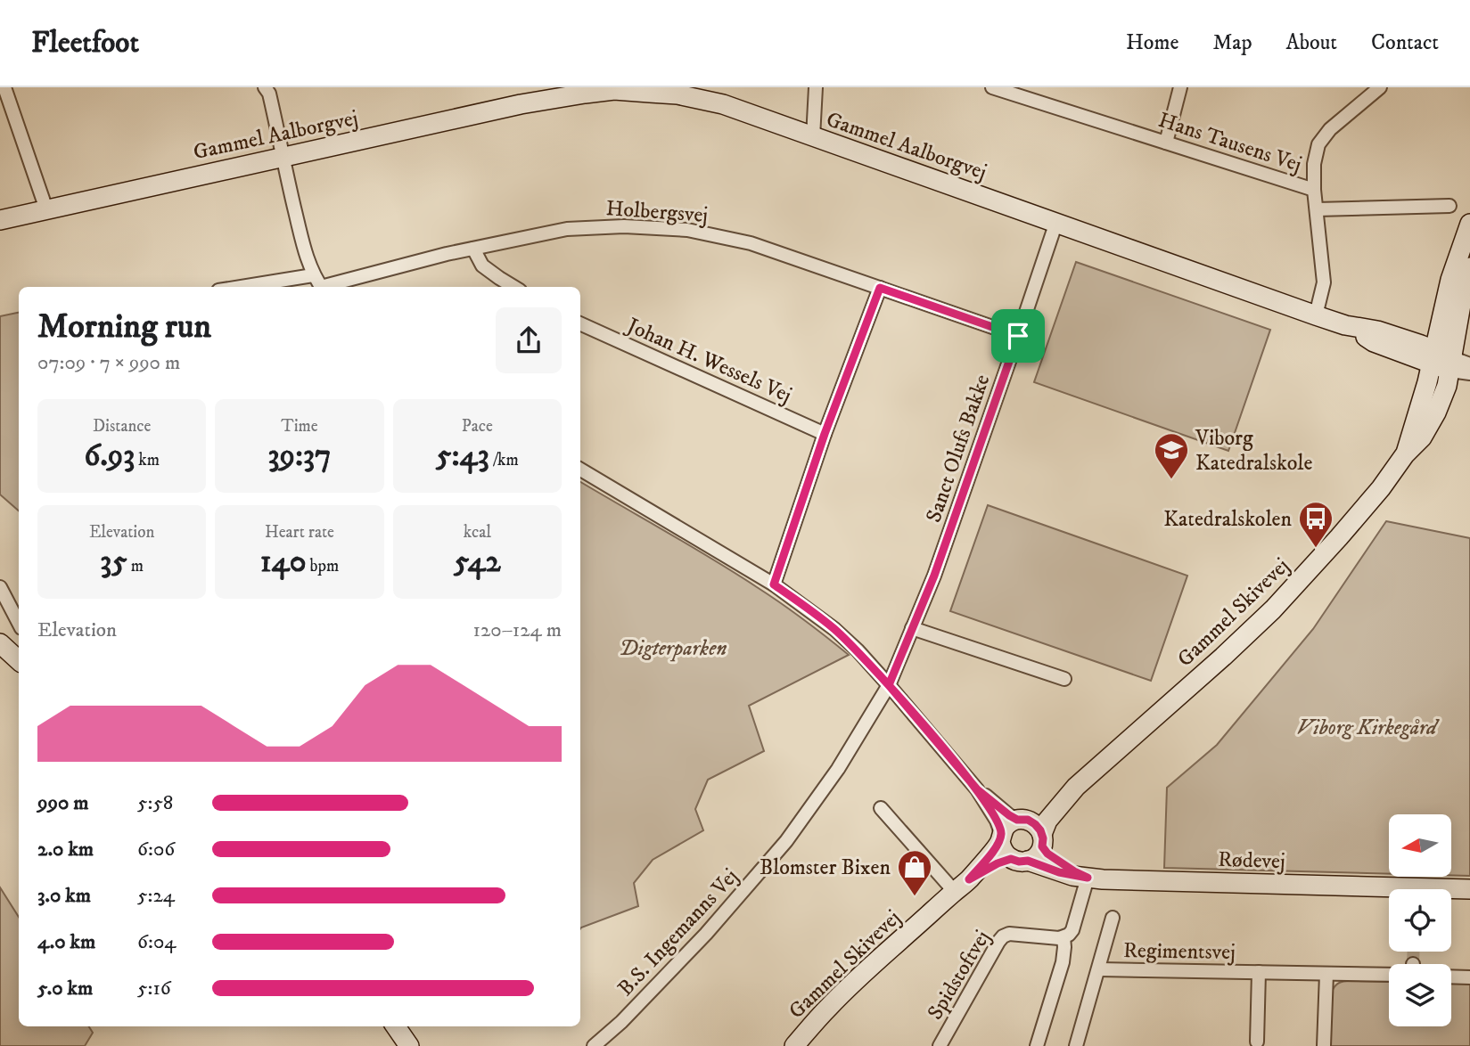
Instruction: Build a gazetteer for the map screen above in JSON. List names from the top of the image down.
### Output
{
  "streets": {
    "street": [
      "Gammel Aalborgvej",
      "Hans Tausens Vej",
      "Holbergsvej",
      "Johan H. Wessels Vej",
      "Sanct Olufs Bakke",
      "Gammel Skivevej",
      "Rødevej",
      "B.S. Ingemanns Vej",
      "Regimentsvej",
      "Spidstoftvej"
    ]
  },
  "crossings": [
    ["Gammel Aalborgvej", "Sanct Olufs Bakke"],
    ["Gammel Aalborgvej", "Gammel Skivevej"],
    ["Holbergsvej", "Sanct Olufs Bakke"],
    ["Sanct Olufs Bakke", "B.S. Ingemanns Vej"],
    ["Gammel Skivevej", "Rødevej"]
  ],
  "parks": ["Digterparken", "Viborg Kirkegård"],
  "places": {
    "school or university": ["Viborg Katedralskole"],
    "bus stop": ["Katedralskolen"],
    "shop": ["Blomster Bixen"]
  },
  "north": "left",
  "page": {
    "header": "Fleetfoot",
    "nav": [
      "Home",
      "Map",
      "About",
      "Contact"
    ],
    "heading": ["Morning run", "07:09 · 7 × 990 m"],
    "stats": [
      ["Distance", "6.93 km"],
      ["Time", "39:37"],
      ["Pace", "5:43 /km"],
      ["Elevation", "35 m"],
      ["Heart rate", "140 bpm"],
      ["kcal", "542"]
    ],
    "chart": ["Elevation", "120–124 m"],
    "list": [
      {
        "name": "990 m",
        "note": "5:58"
      },
      {
        "name": "2.0 km",
        "note": "6:06"
      },
      {
        "name": "3.0 km",
        "note": "5:24"
      },
      {
        "name": "4.0 km",
        "note": "6:04"
      },
      {
        "name": "5.0 km",
        "note": "5:16"
      }
    ]
  }
}
